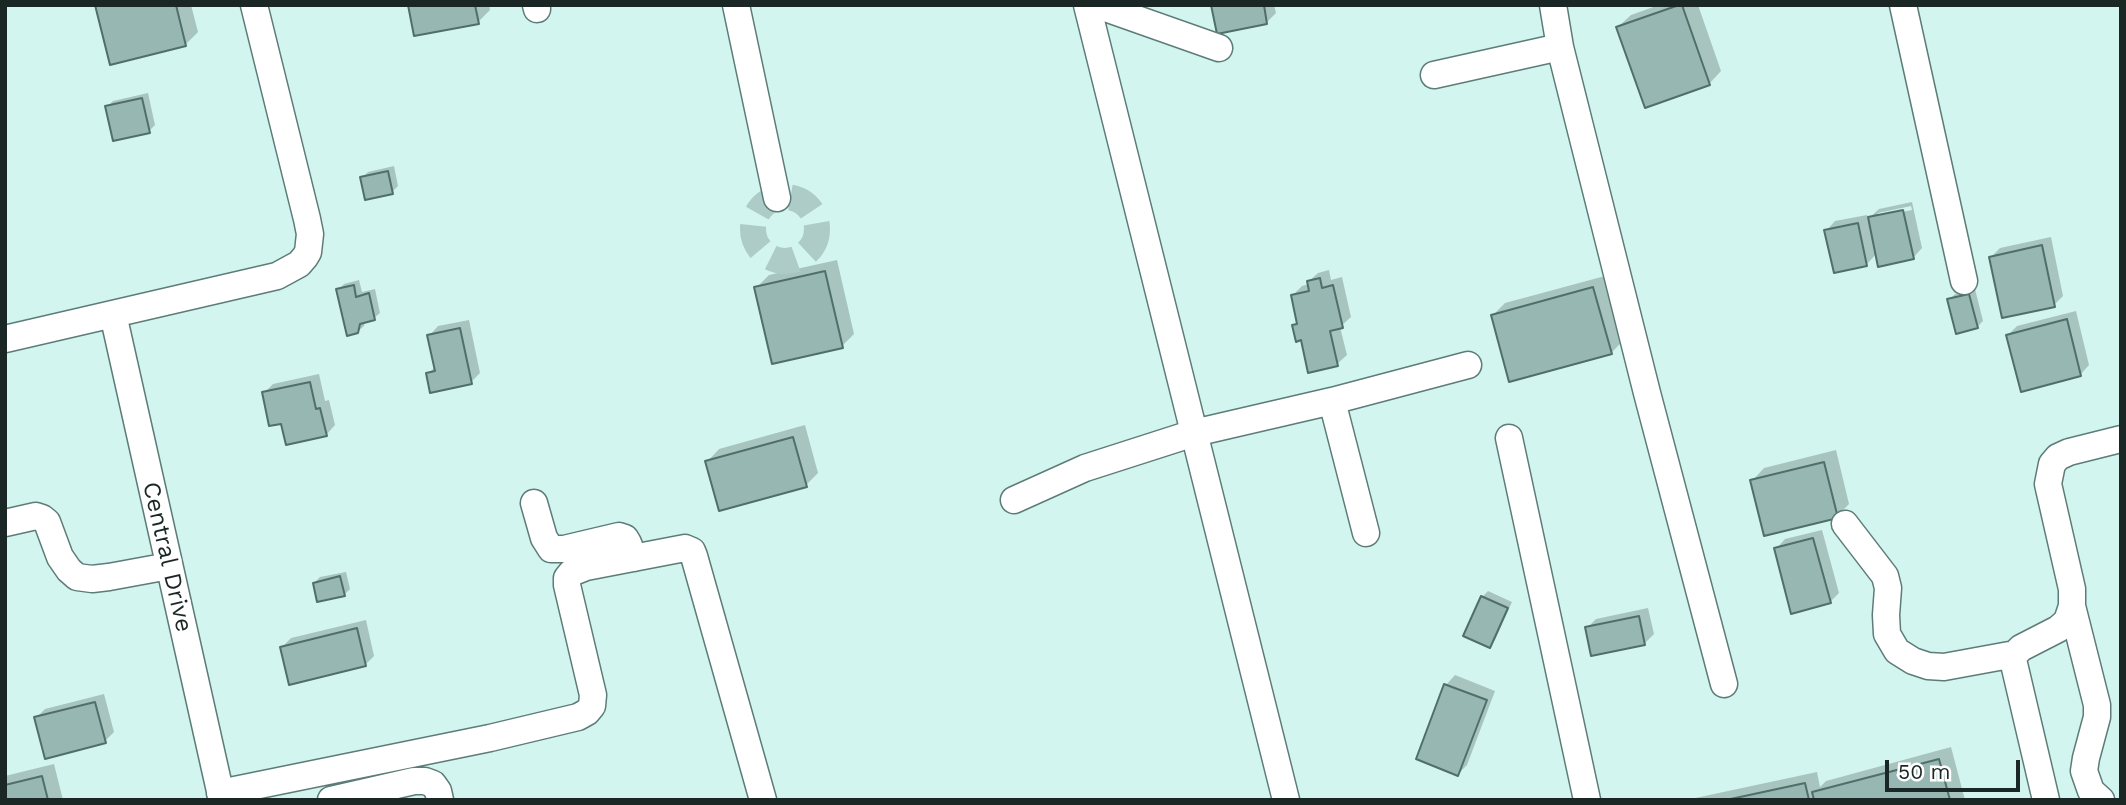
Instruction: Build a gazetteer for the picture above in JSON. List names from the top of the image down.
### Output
{
  "streets": {
    "street": ["Central Drive"]
  },
  "scale_bar": "50 m"
}
